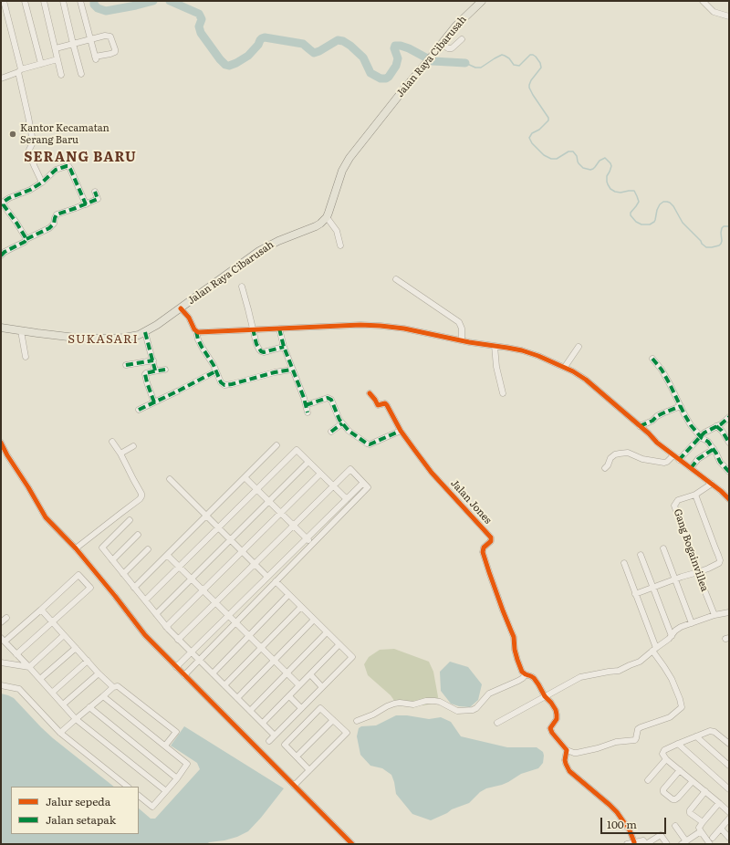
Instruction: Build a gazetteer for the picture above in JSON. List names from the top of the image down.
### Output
{
  "streets": {
    "main road": ["Jalan Raya Cibarusah"],
    "street": ["Jalan Jones", "Gang Bogainvillea"]
  },
  "districts": ["SERANG BARU", "SUKASARI"],
  "places": ["Kantor Kecamatan Serang Baru"],
  "legend": ["Jalur sepeda", "Jalan setapak"],
  "scale_bar": "100 m"
}
